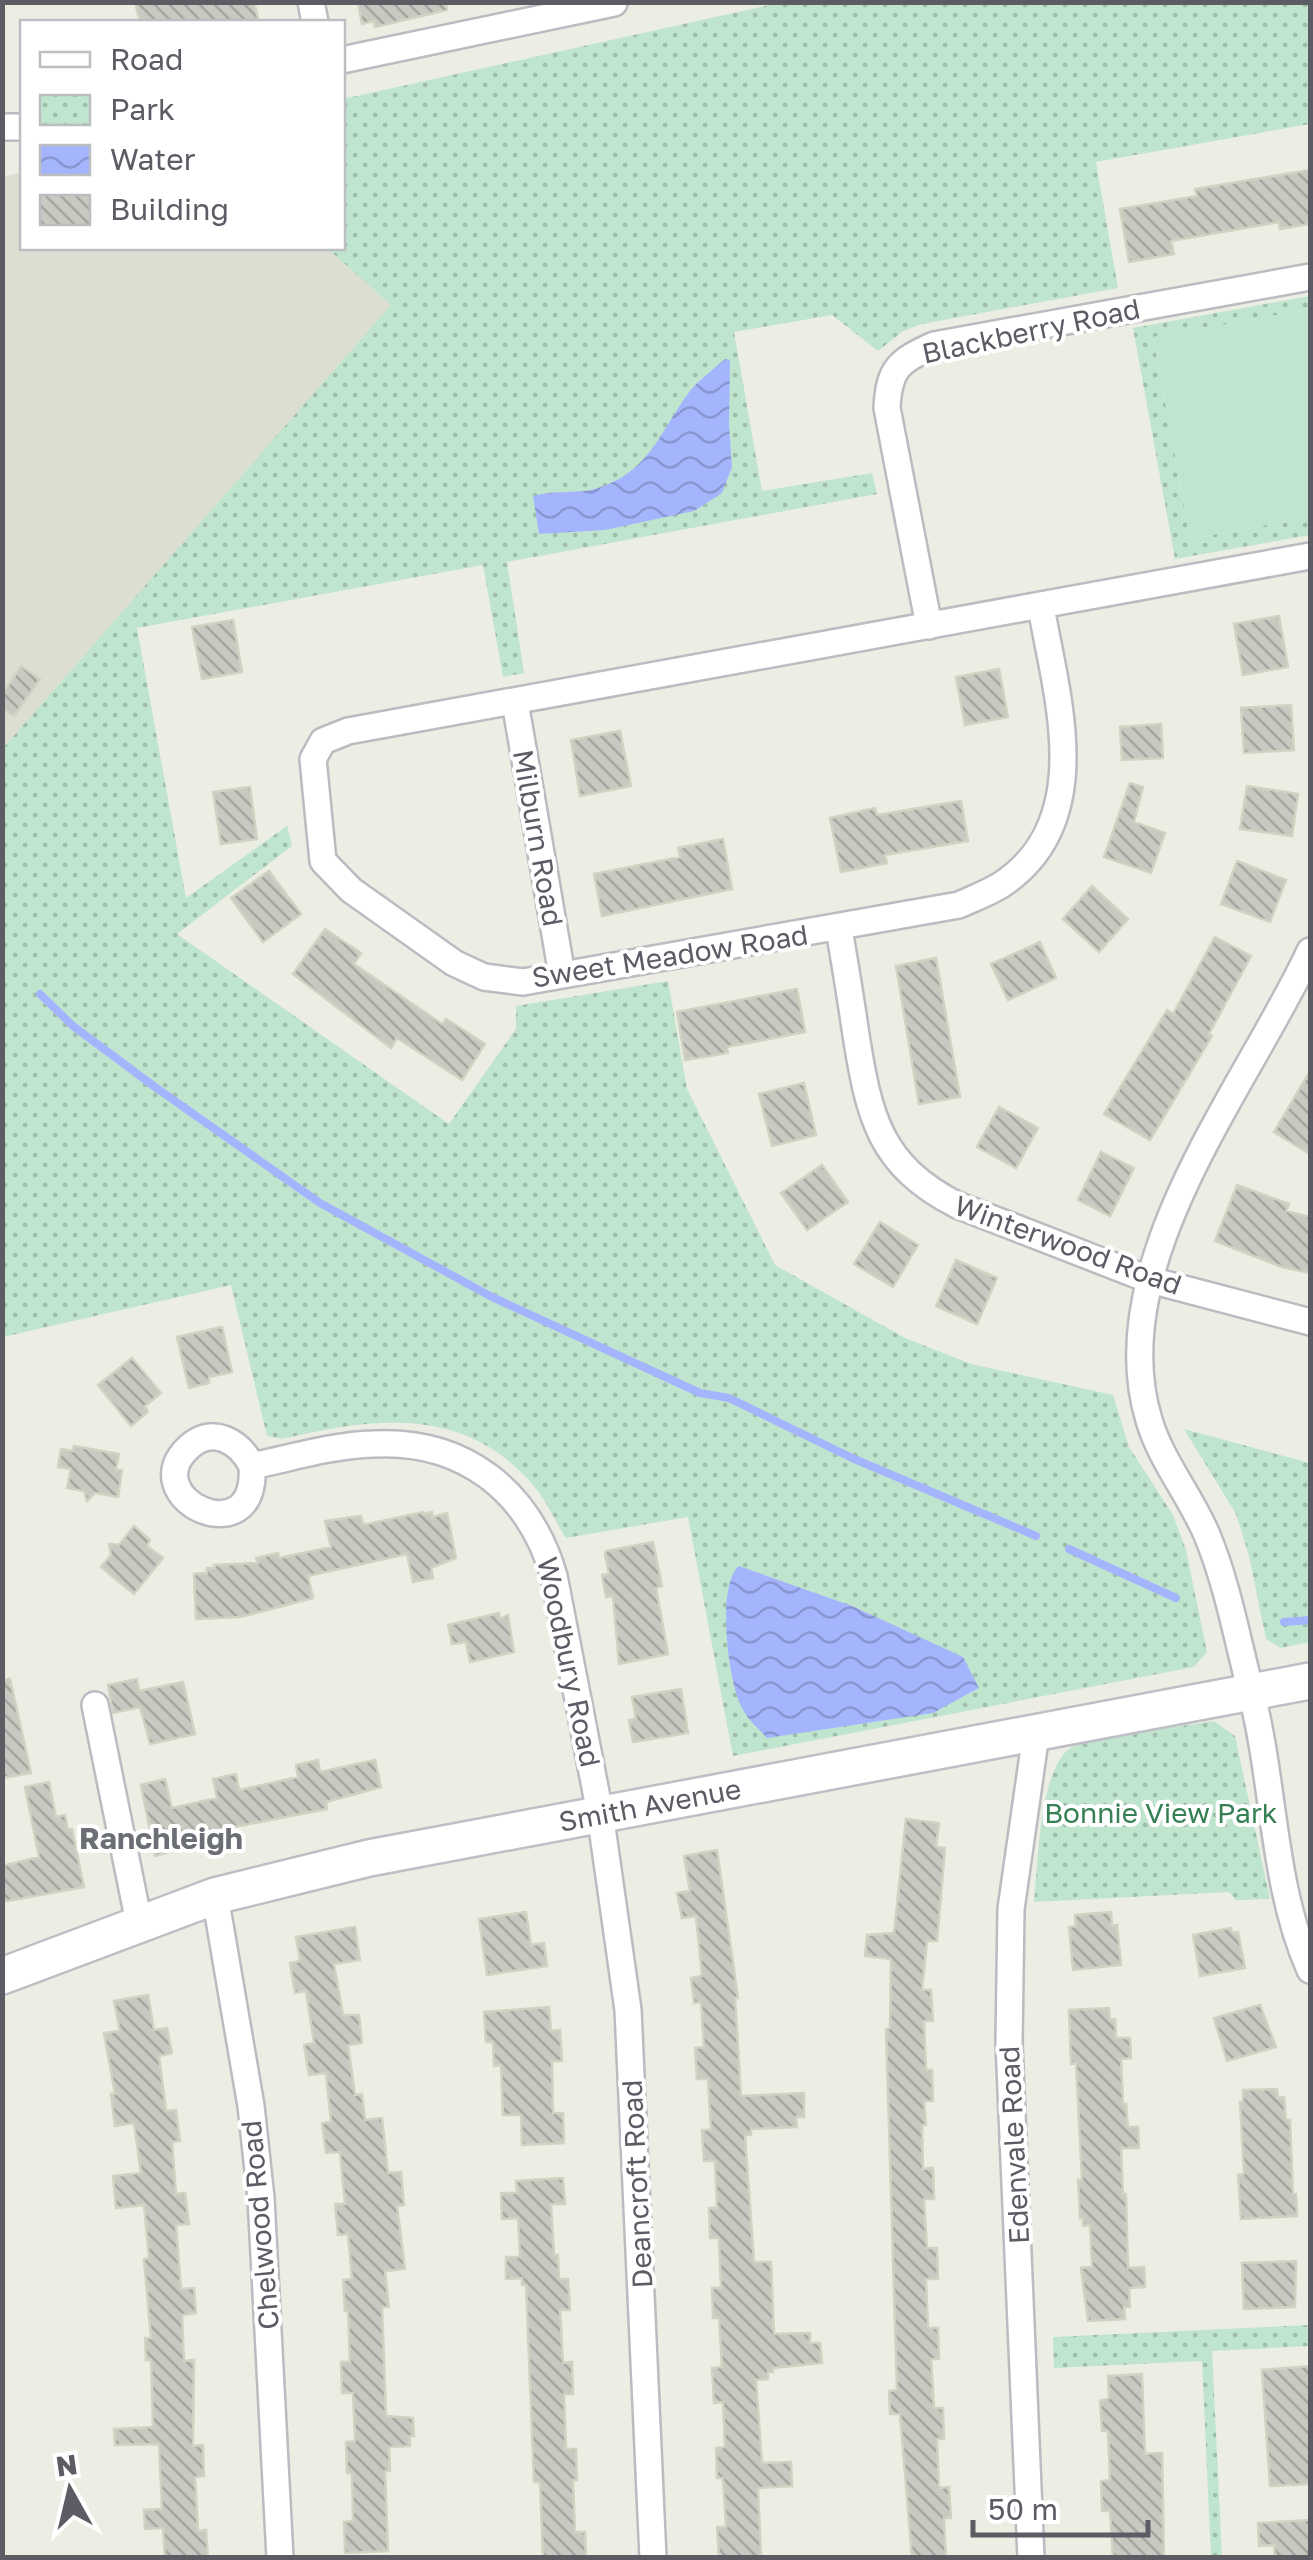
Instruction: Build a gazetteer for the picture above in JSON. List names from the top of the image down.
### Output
{
  "streets": {
    "main road": ["Smith Avenue"],
    "street": [
      "Blackberry Road",
      "Milburn Road",
      "Sweet Meadow Road",
      "Winterwood Road",
      "Woodbury Road",
      "Edenvale Road",
      "Deancroft Road",
      "Chelwood Road"
    ]
  },
  "crossings": [
    ["Blackberry Road", "Sweet Meadow Road"],
    ["Milburn Road", "Sweet Meadow Road"],
    ["Sweet Meadow Road", "Winterwood Road"],
    ["Woodbury Road", "Smith Avenue"],
    ["Woodbury Road", "Deancroft Road"],
    ["Smith Avenue", "Edenvale Road"],
    ["Smith Avenue", "Deancroft Road"],
    ["Smith Avenue", "Chelwood Road"]
  ],
  "districts": ["Ranchleigh"],
  "parks": ["Bonnie View Park"],
  "legend": [
    "Road",
    "Park",
    "Water",
    "Building"
  ],
  "scale_bar": "50 m",
  "north": "top"
}
